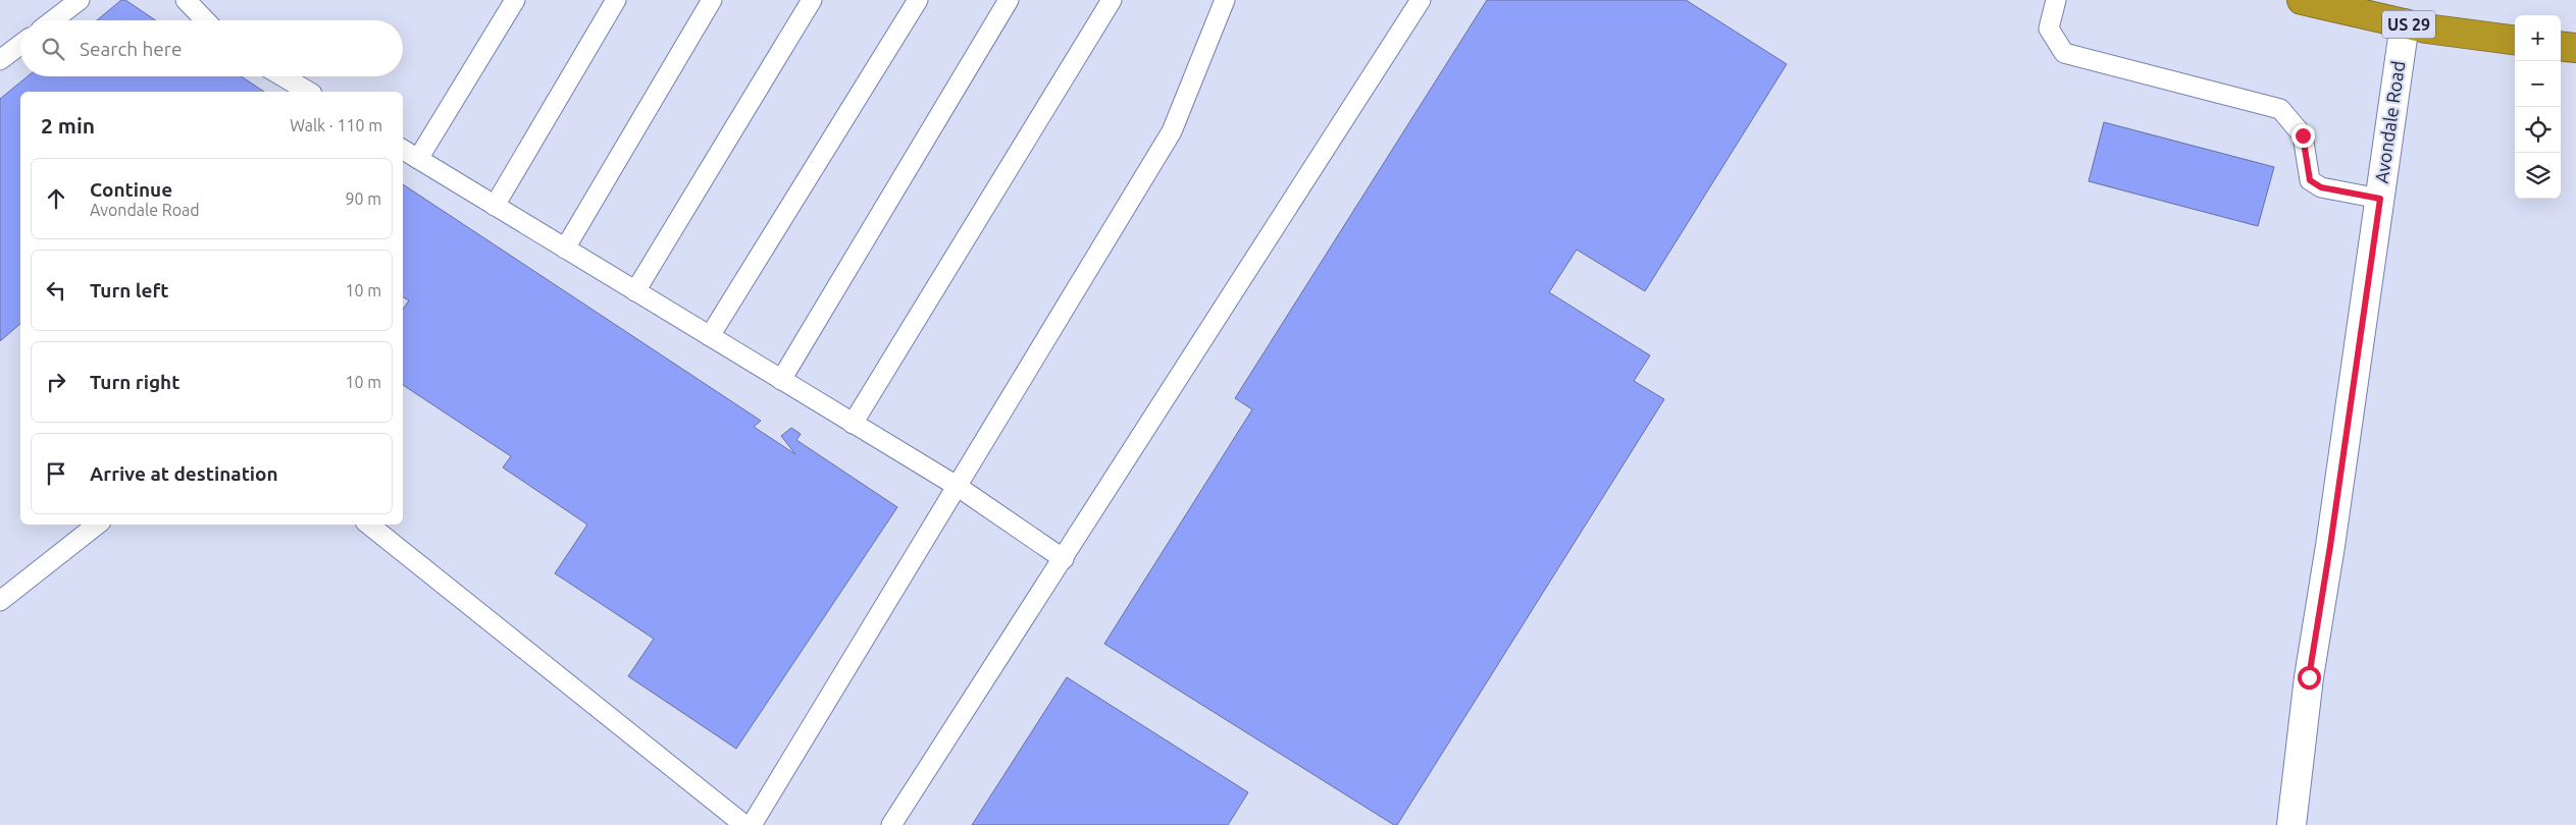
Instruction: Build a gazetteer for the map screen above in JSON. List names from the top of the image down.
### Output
{
  "streets": {
    "highway": ["US 29"],
    "street": ["Avondale Road"]
  },
  "crossings": [
    ["US 29", "Avondale Road"]
  ],
  "page": {
    "map_buttons": ["+", "−"],
    "search": "Search here",
    "heading": ["2 min", "Walk · 110 m"],
    "list": [
      ["Continue", "Avondale Road", "90 m"],
      ["Turn left", "10 m"],
      ["Turn right", "10 m"],
      "Arrive at destination"
    ]
  }
}
